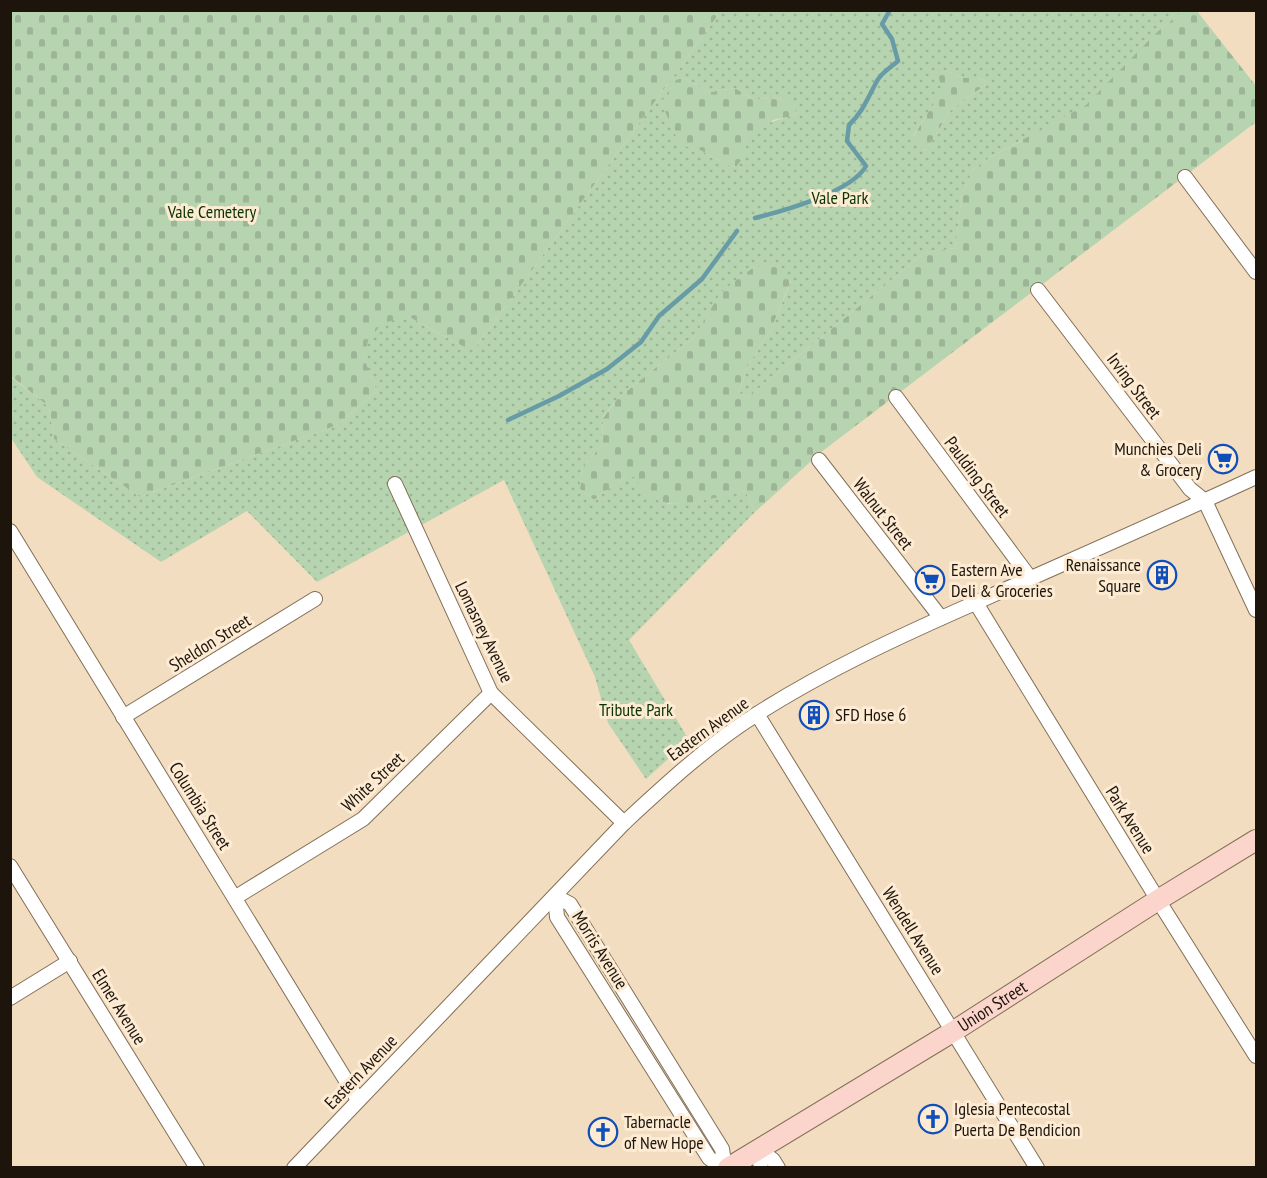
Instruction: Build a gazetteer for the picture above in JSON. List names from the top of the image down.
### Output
{
  "streets": {
    "main road": ["Union Street"],
    "street": [
      "Irving Street",
      "Paulding Street",
      "Walnut Street",
      "Lomasney Avenue",
      "Sheldon Street",
      "Eastern Avenue",
      "White Street",
      "Columbia Street",
      "Park Avenue",
      "Wendell Avenue",
      "Morris Avenue",
      "Elmer Avenue"
    ]
  },
  "crossings": [
    ["Irving Street", "Eastern Avenue"],
    ["Paulding Street", "Eastern Avenue"],
    ["Walnut Street", "Eastern Avenue"],
    ["Lomasney Avenue", "Eastern Avenue"],
    ["Lomasney Avenue", "White Street"],
    ["Sheldon Street", "Columbia Street"],
    ["Eastern Avenue", "Columbia Street"],
    ["Eastern Avenue", "Park Avenue"],
    ["Eastern Avenue", "Wendell Avenue"],
    ["Eastern Avenue", "Morris Avenue"],
    ["White Street", "Columbia Street"],
    ["Park Avenue", "Union Street"],
    ["Wendell Avenue", "Union Street"],
    ["Morris Avenue", "Union Street"]
  ],
  "parks": ["Vale Park", "Vale Cemetery", "Tribute Park"],
  "places": {
    "supermarket": ["Munchies Deli & Grocery", "Eastern Ave Deli & Groceries"],
    "building": ["Renaissance Square", "SFD Hose 6"],
    "church": ["Iglesia Pentecostal Puerta De Bendicion", "Tabernacle of New Hope"]
  }
}
